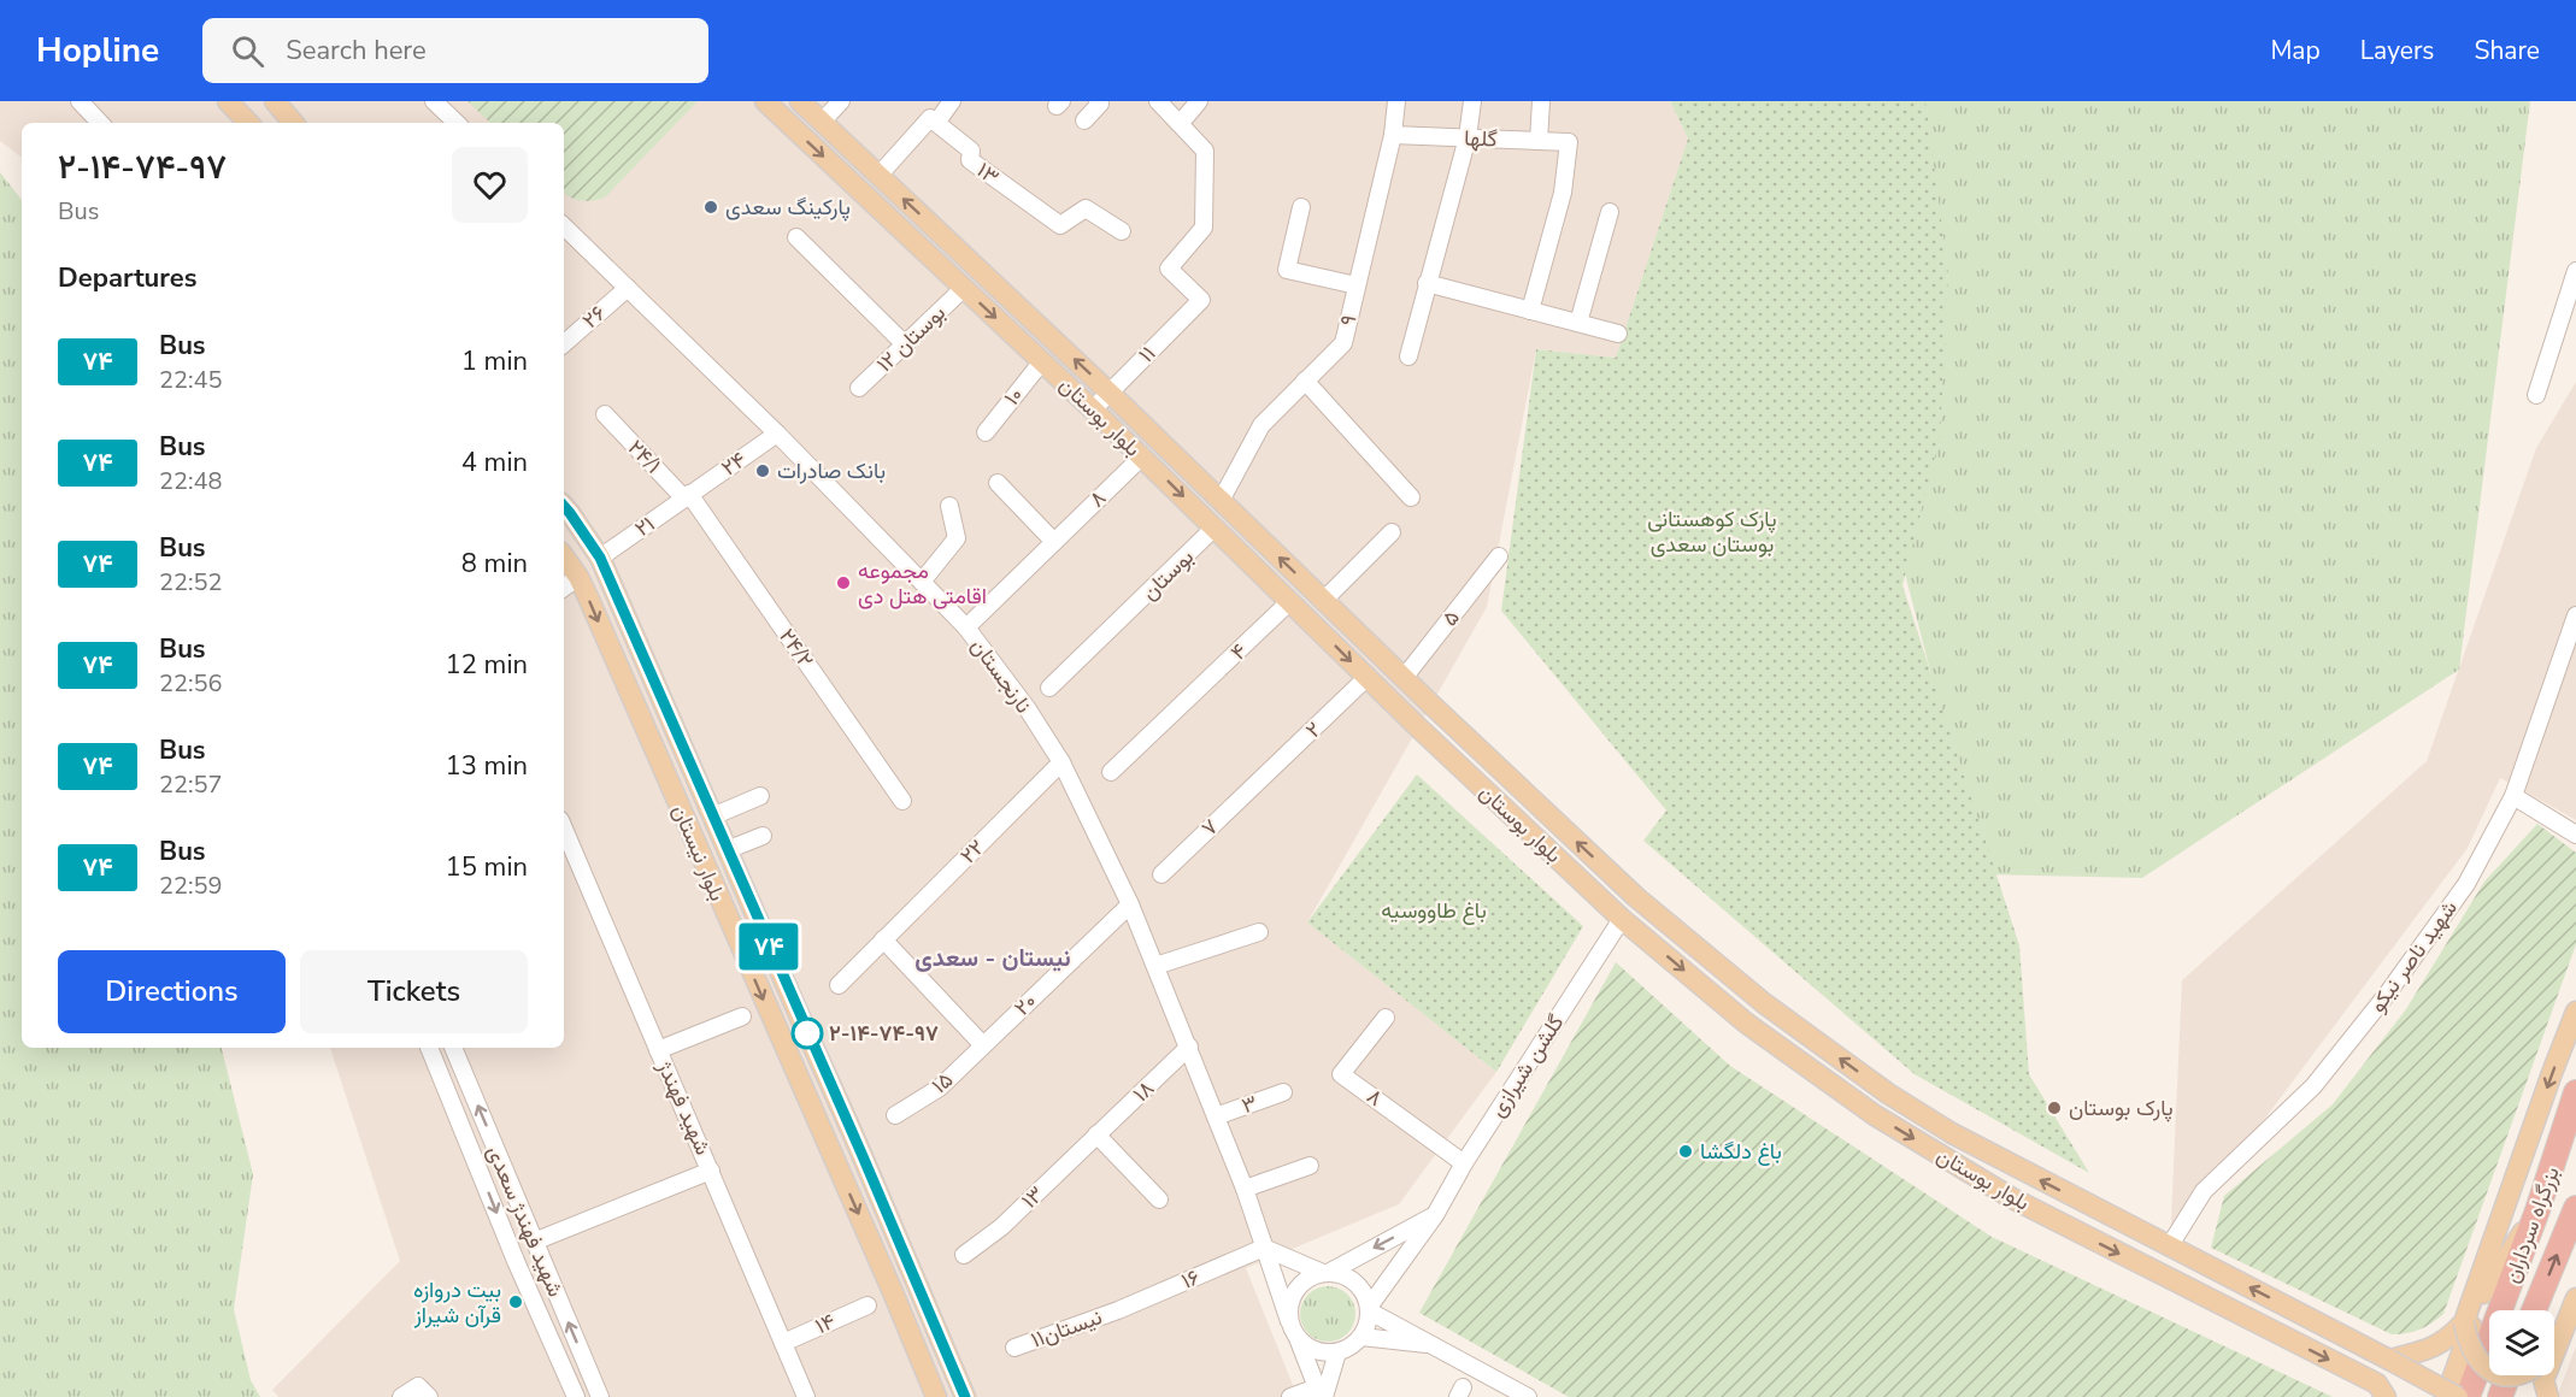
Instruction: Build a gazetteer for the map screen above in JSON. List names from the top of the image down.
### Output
{
  "streets": {
    "highway": ["بزرگراه سرداران"],
    "main road": ["بلوار بوستان", "بلوار نیستان"],
    "street": [
      "گلها",
      "۱۳",
      "۲۶",
      "۹",
      "بوستان ۱۲",
      "۱۱",
      "۱۰",
      "۲۴/۱",
      "۲۴",
      "۸",
      "۲۱",
      "بوستان",
      "۵",
      "۲۴/۲",
      "۴",
      "نارنجستان",
      "۲",
      "۷",
      "۲۲",
      "شهید ناصر نیکو",
      "۲۰",
      "گلشن شیرازی",
      "۱۵",
      "۱۸",
      "۳",
      "شهید فهندژ",
      "شهید فهندژ سعدی",
      "۱۶",
      "۱۴",
      "۱۱نیستان"
    ]
  },
  "crossings": [
    ["گلها", "۹"],
    ["۱۳", "۱۸"],
    ["۲۶", "نارنجستان"],
    ["۹", "بلوار بوستان"],
    ["بوستان ۱۲", "بلوار بوستان"],
    ["۱۱", "بلوار بوستان"],
    ["۱۰", "بلوار بوستان"],
    ["بلوار بوستان", "۸"],
    ["بلوار بوستان", "بوستان"],
    ["بلوار بوستان", "۵"],
    ["بلوار بوستان", "۴"],
    ["بلوار بوستان", "۲"],
    ["بلوار بوستان", "شهید ناصر نیکو"],
    ["بلوار بوستان", "گلشن شیرازی"],
    ["۲۴/۱", "۲۴"],
    ["۲۴/۱", "۲۱"],
    ["۲۴/۱", "۲۴/۲"],
    ["۲۴", "۲۱"],
    ["۲۴", "۲۴/۲"],
    ["۲۴", "نارنجستان"],
    ["۸", "گلشن شیرازی"],
    ["۲۱", "۲۴/۲"],
    ["۲۱", "بلوار نیستان"],
    ["نارنجستان", "۲۲"],
    ["نارنجستان", "۲۰"],
    ["نارنجستان", "گلشن شیرازی"],
    ["نارنجستان", "۱۸"],
    ["نارنجستان", "۳"],
    ["نارنجستان", "۱۶"],
    ["۲", "۷"],
    ["۲۰", "۱۵"],
    ["شهید فهندژ", "۱۴"],
    ["۱۶", "۱۱نیستان"]
  ],
  "districts": ["نیستان - سعدی"],
  "parks": ["پارک کوهستانی بوستان سعدی", "باغ طاووسیه"],
  "places": [
    "پارکینگ سعدی",
    "بانک صادرات",
    "مجموعه اقامتی هتل دی",
    "۲-۱۴-۷۴-۹۷",
    "پارک بوستان",
    "باغ دلگشا",
    "بیت دروازه قرآن شیراز"
  ],
  "lines": ["bus line ۷۴"],
  "page": {
    "header": "Hopline",
    "search": "Search here",
    "nav": ["Map", "Layers", "Share"],
    "on_map": "۷۴",
    "heading": [
      ["۲-۱۴-۷۴-۹۷", "Bus"],
      "Departures"
    ],
    "list": [
      {
        "mark": "۷۴",
        "name": "Bus",
        "note": "22:45",
        "value": "1 min"
      },
      {
        "mark": "۷۴",
        "name": "Bus",
        "note": "22:48",
        "value": "4 min"
      },
      {
        "mark": "۷۴",
        "name": "Bus",
        "note": "22:52",
        "value": "8 min"
      },
      {
        "mark": "۷۴",
        "name": "Bus",
        "note": "22:56",
        "value": "12 min"
      },
      {
        "mark": "۷۴",
        "name": "Bus",
        "note": "22:57",
        "value": "13 min"
      },
      {
        "mark": "۷۴",
        "name": "Bus",
        "note": "22:59",
        "value": "15 min"
      }
    ],
    "buttons": ["Directions", "Tickets"]
  }
}
